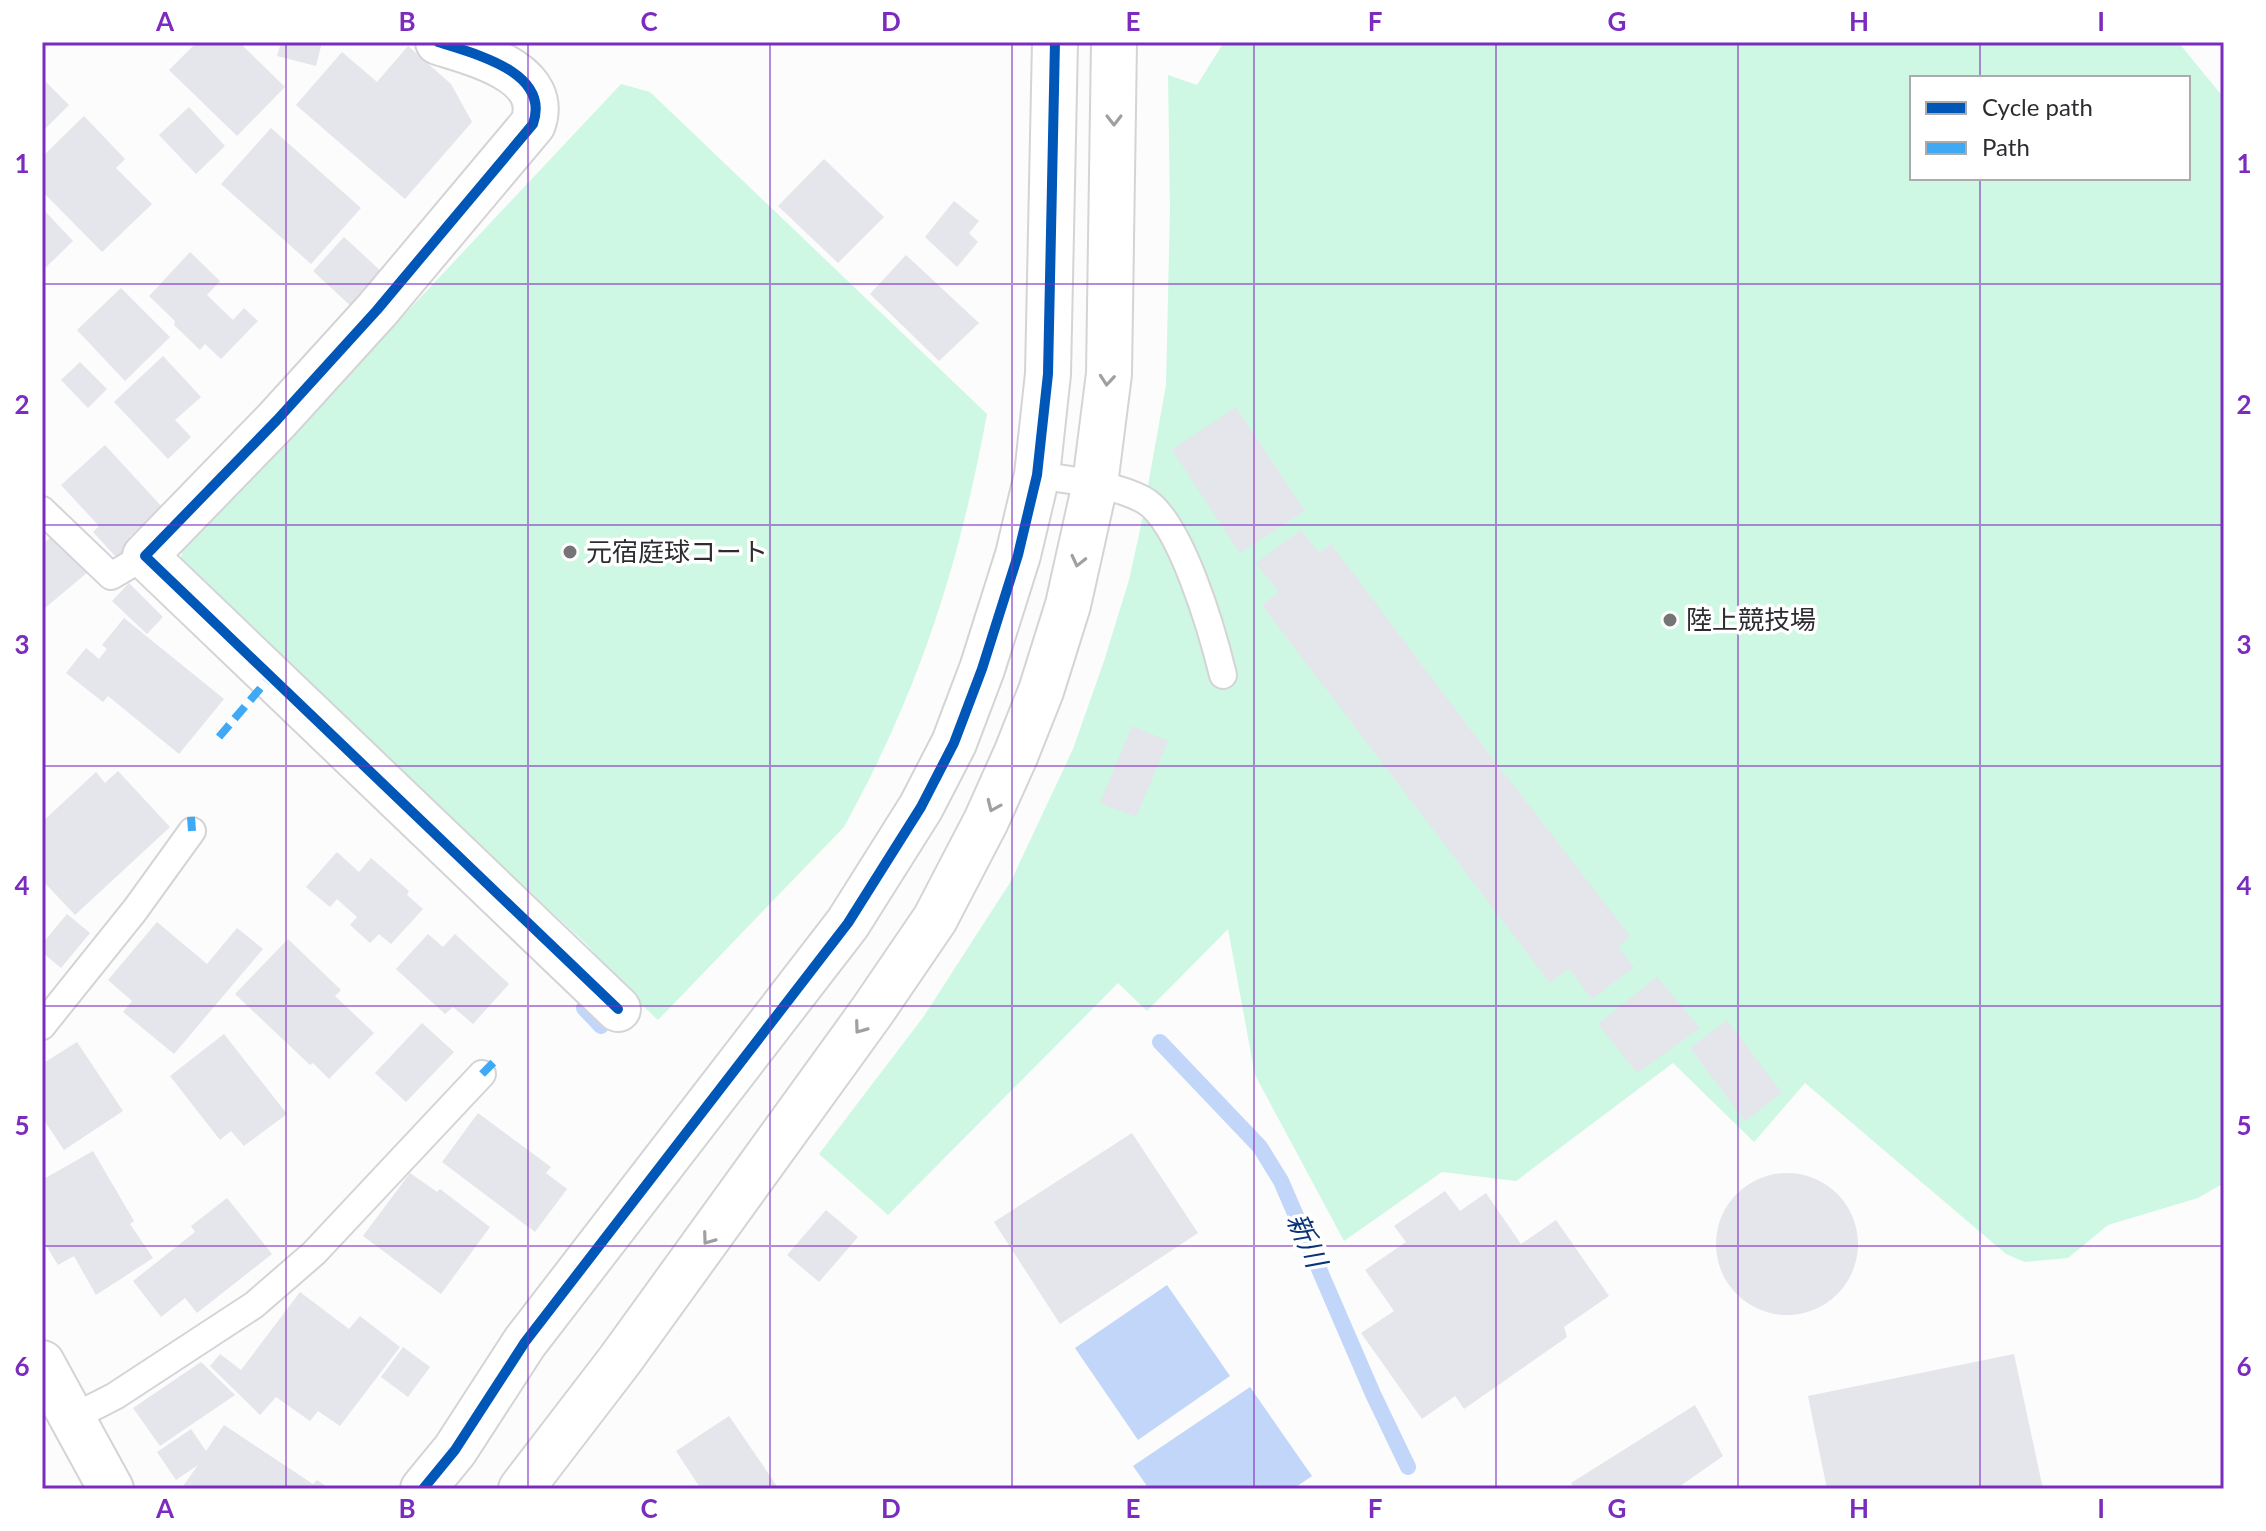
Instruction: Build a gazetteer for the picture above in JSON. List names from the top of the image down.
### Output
{
  "water": ["新川"],
  "places": ["元宿庭球コート", "陸上競技場"],
  "legend": ["Cycle path", "Path"],
  "grid": {
    "columns": [
      "A",
      "B",
      "C",
      "D",
      "E",
      "F",
      "G",
      "H",
      "I"
    ],
    "rows": [
      "1",
      "2",
      "3",
      "4",
      "5",
      "6"
    ]
  }
}
